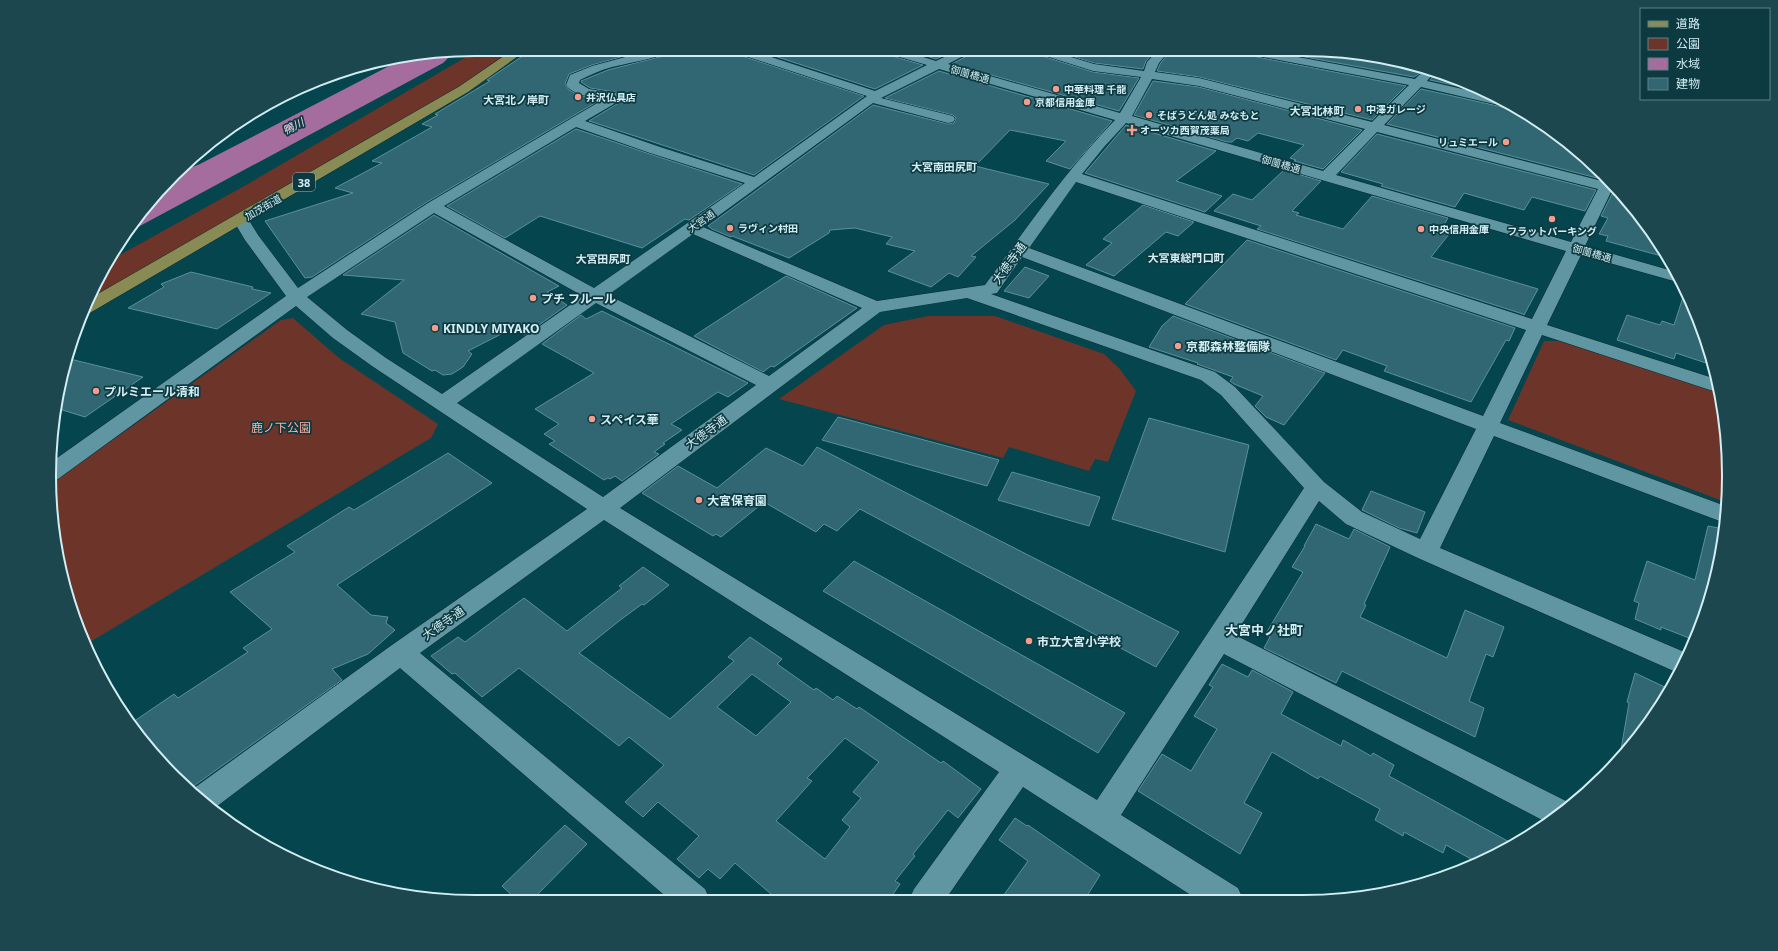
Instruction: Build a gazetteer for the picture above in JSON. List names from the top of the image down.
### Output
{
  "streets": {
    "main road": ["38", "加茂街道"],
    "street": ["御薗橋通", "大宮通", "大徳寺通"]
  },
  "crossings": [
    ["御薗橋通", "大宮通"],
    ["御薗橋通", "大徳寺通"]
  ],
  "districts": [
    "大宮北ノ岸町",
    "大宮北林町",
    "大宮南田尻町",
    "大宮東総門口町",
    "大宮田尻町",
    "大宮中ノ社町"
  ],
  "water": ["鴨川"],
  "parks": ["鹿ノ下公園"],
  "places": {
    "other": [
      "中華料理 千龍",
      "井沢仏具店",
      "京都信用金庫",
      "中澤ガレージ",
      "そばうどん処 みなもと",
      "リュミエール",
      "フラットパーキング",
      "ラヴィン村田",
      "中央信用金庫",
      "プチ フルール",
      "KINDLY MIYAKO",
      "京都森林整備隊",
      "プルミエール清和",
      "スペイス華",
      "大宮保育園",
      "市立大宮小学校"
    ],
    "health": ["オーツカ西賀茂薬局"]
  },
  "legend": [
    "道路",
    "公園",
    "水域",
    "建物"
  ]
}
